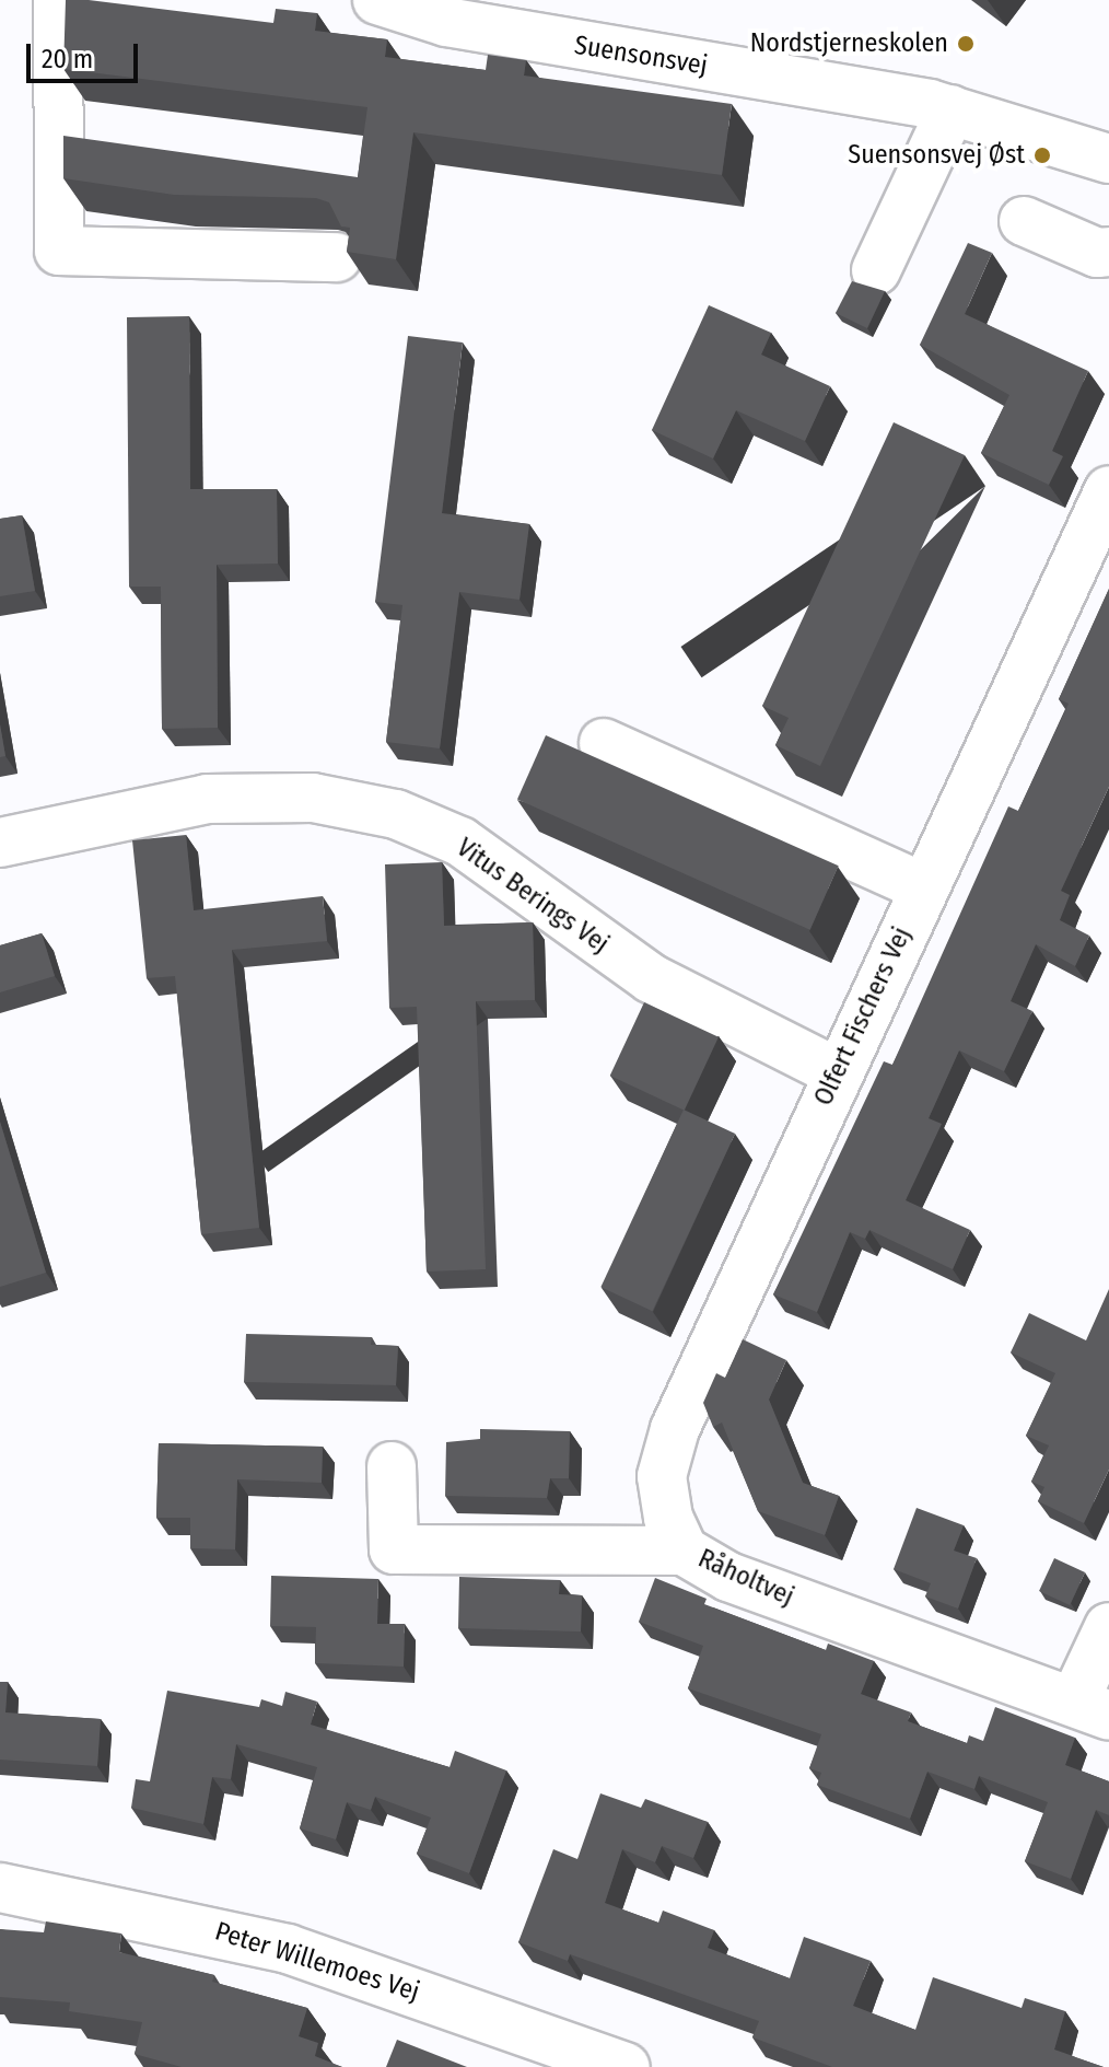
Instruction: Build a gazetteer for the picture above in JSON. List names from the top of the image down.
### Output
{
  "streets": {
    "street": [
      "Suensonsvej",
      "Vitus Berings Vej",
      "Olfert Fischers Vej",
      "Råholtvej",
      "Peter Willemoes Vej"
    ]
  },
  "crossings": [
    ["Vitus Berings Vej", "Olfert Fischers Vej"],
    ["Olfert Fischers Vej", "Råholtvej"]
  ],
  "places": ["Nordstjerneskolen", "Suensonsvej Øst"],
  "scale_bar": "20 m"
}
